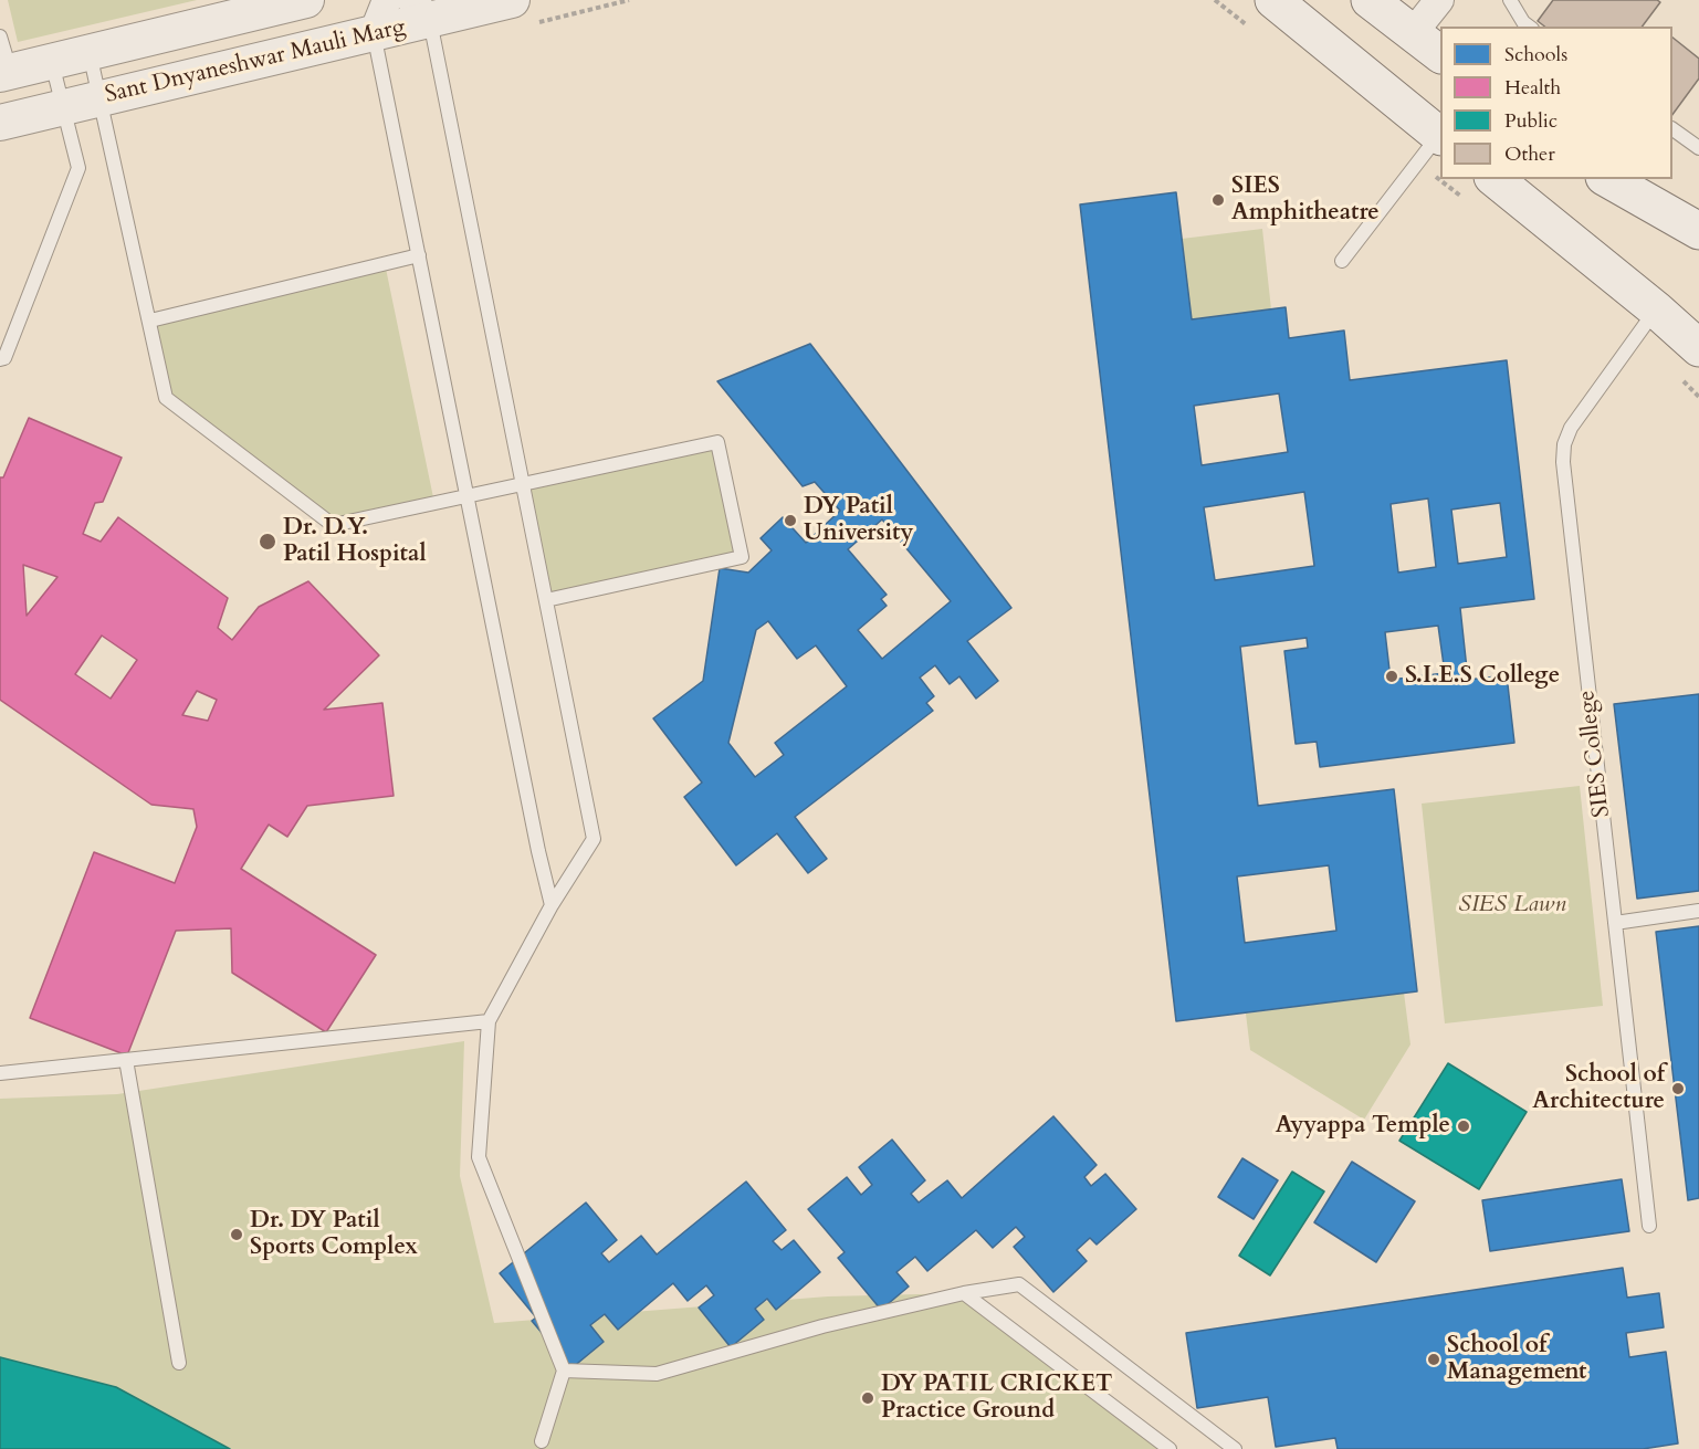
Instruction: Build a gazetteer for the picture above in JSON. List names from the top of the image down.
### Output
{
  "streets": {
    "street": ["Sant Dnyaneshwar Mauli Marg"],
    "lane": ["SIES College"]
  },
  "parks": ["SIES Lawn"],
  "places": [
    "SIES Amphitheatre",
    "DY Patil University",
    "Dr. D.Y. Patil Hospital",
    "S.I.E.S College",
    "School of Architecture",
    "Ayyappa Temple",
    "Dr. DY Patil Sports Complex",
    "School of Management",
    "DY PATIL CRICKET Practice Ground"
  ],
  "legend": [
    "Schools",
    "Health",
    "Public",
    "Other"
  ]
}
